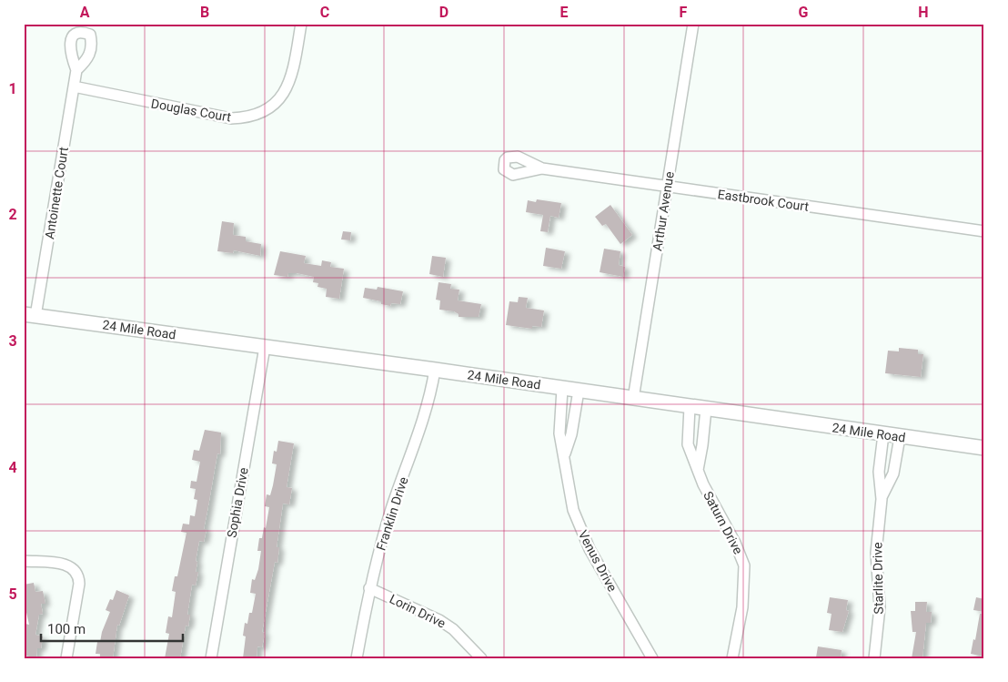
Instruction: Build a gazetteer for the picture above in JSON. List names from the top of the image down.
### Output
{
  "streets": {
    "street": [
      "Douglas Court",
      "Antoinette Court",
      "Eastbrook Court",
      "Arthur Avenue",
      "24 Mile Road",
      "Sophia Drive",
      "Franklin Drive",
      "Saturn Drive",
      "Venus Drive",
      "Starlite Drive",
      "Lorin Drive"
    ]
  },
  "crossings": [
    ["Douglas Court", "Antoinette Court"],
    ["Antoinette Court", "24 Mile Road"],
    ["Eastbrook Court", "Arthur Avenue"],
    ["Arthur Avenue", "24 Mile Road"],
    ["24 Mile Road", "Sophia Drive"],
    ["24 Mile Road", "Franklin Drive"],
    ["24 Mile Road", "Saturn Drive"],
    ["24 Mile Road", "Venus Drive"],
    ["24 Mile Road", "Starlite Drive"],
    ["Franklin Drive", "Lorin Drive"]
  ],
  "scale_bar": "100 m",
  "grid": {
    "columns": [
      "A",
      "B",
      "C",
      "D",
      "E",
      "F",
      "G",
      "H"
    ],
    "rows": [
      "1",
      "2",
      "3",
      "4",
      "5"
    ]
  }
}
